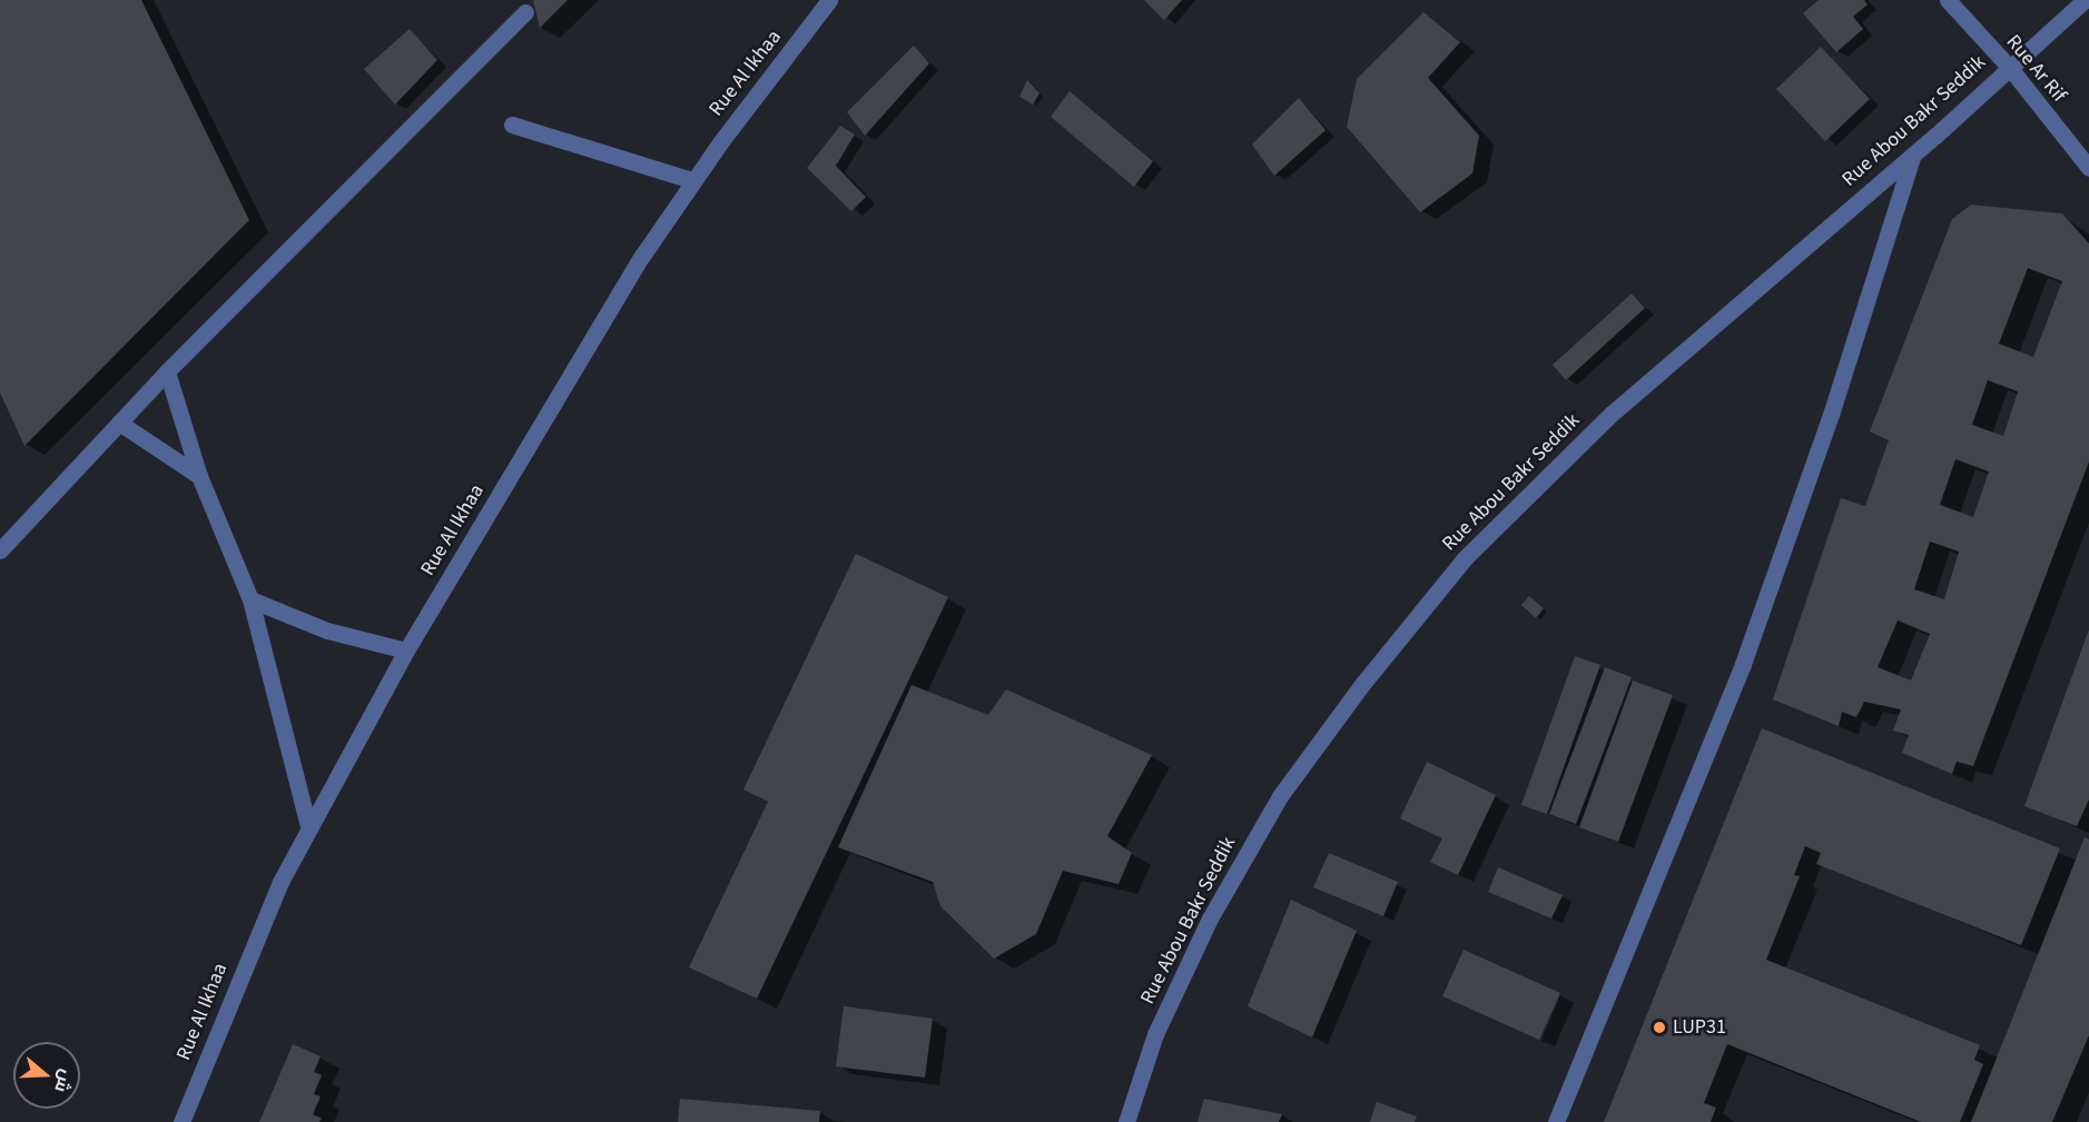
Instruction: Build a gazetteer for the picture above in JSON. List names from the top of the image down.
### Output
{
  "streets": {
    "street": ["Rue Ar Rif", "Rue Al Ikhaa", "Rue Abou Bakr Seddik"]
  },
  "crossings": [
    ["Rue Ar Rif", "Rue Abou Bakr Seddik"]
  ],
  "places": ["LUP31"],
  "north": "right"
}
